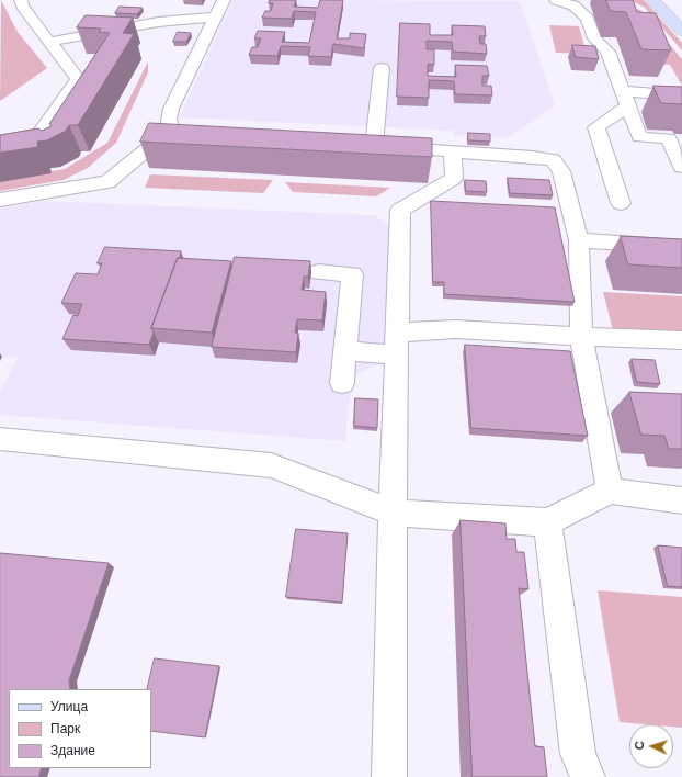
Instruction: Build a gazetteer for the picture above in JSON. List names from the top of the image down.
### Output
{
  "legend": ["Улица", "Парк", "Здание"],
  "north": "left"
}
